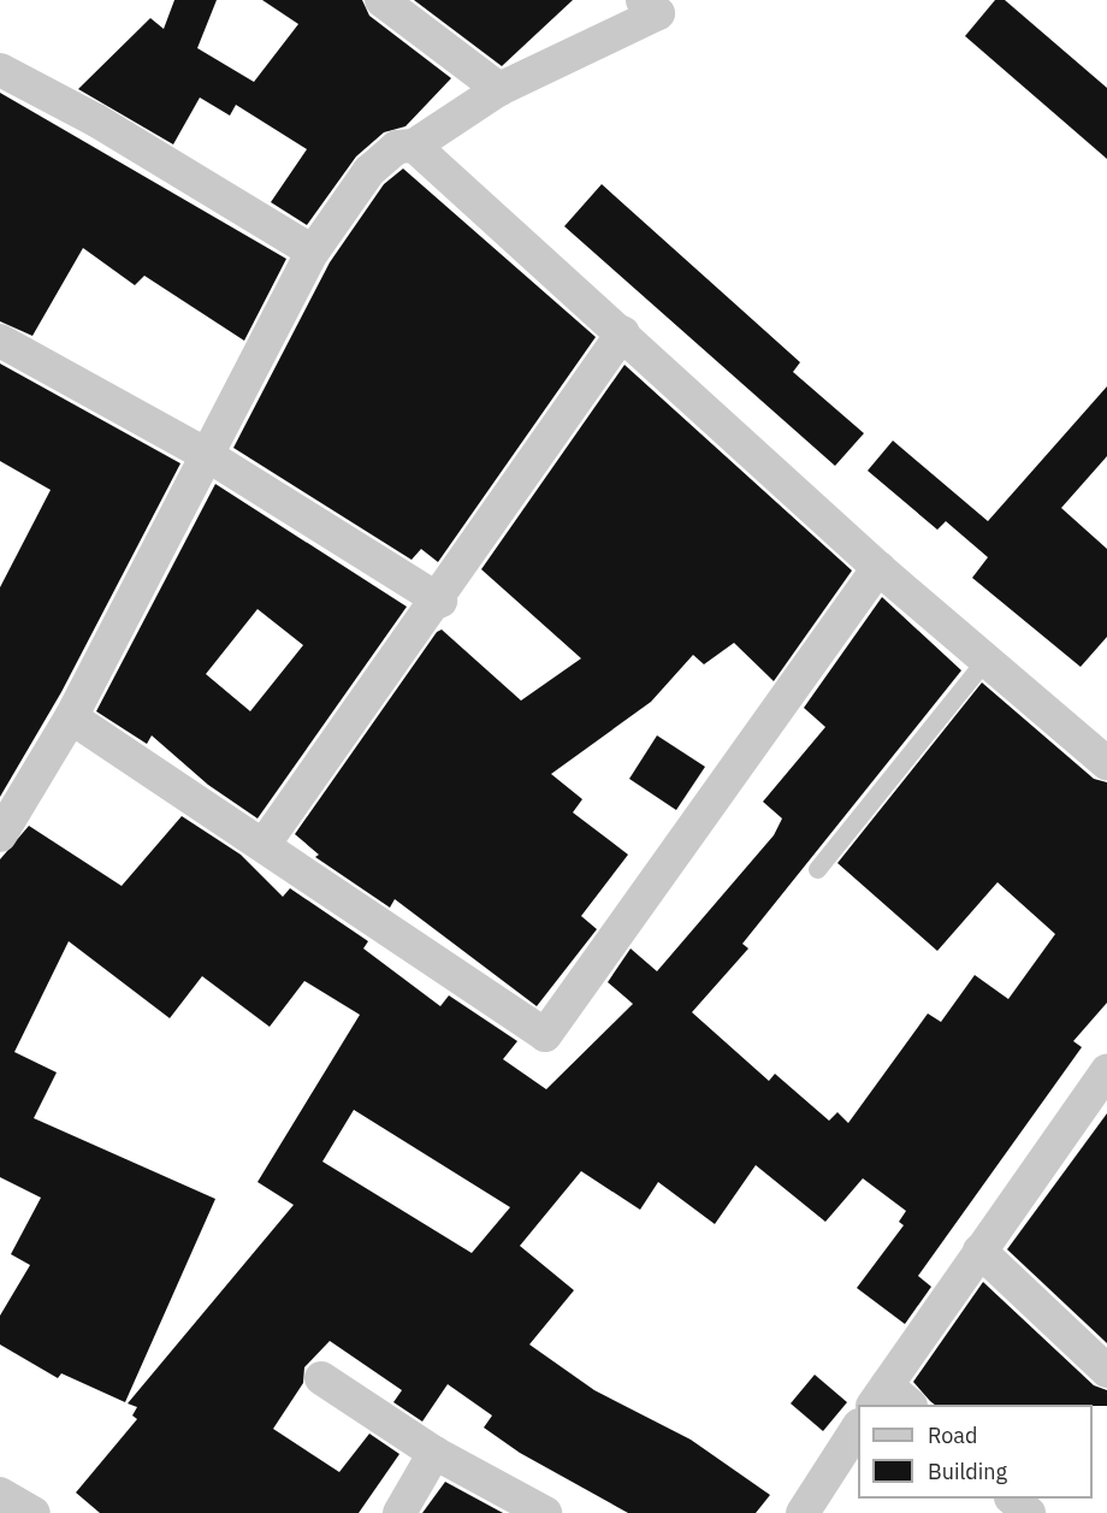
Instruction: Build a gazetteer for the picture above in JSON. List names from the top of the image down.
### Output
{
  "legend": ["Road", "Building"]
}
